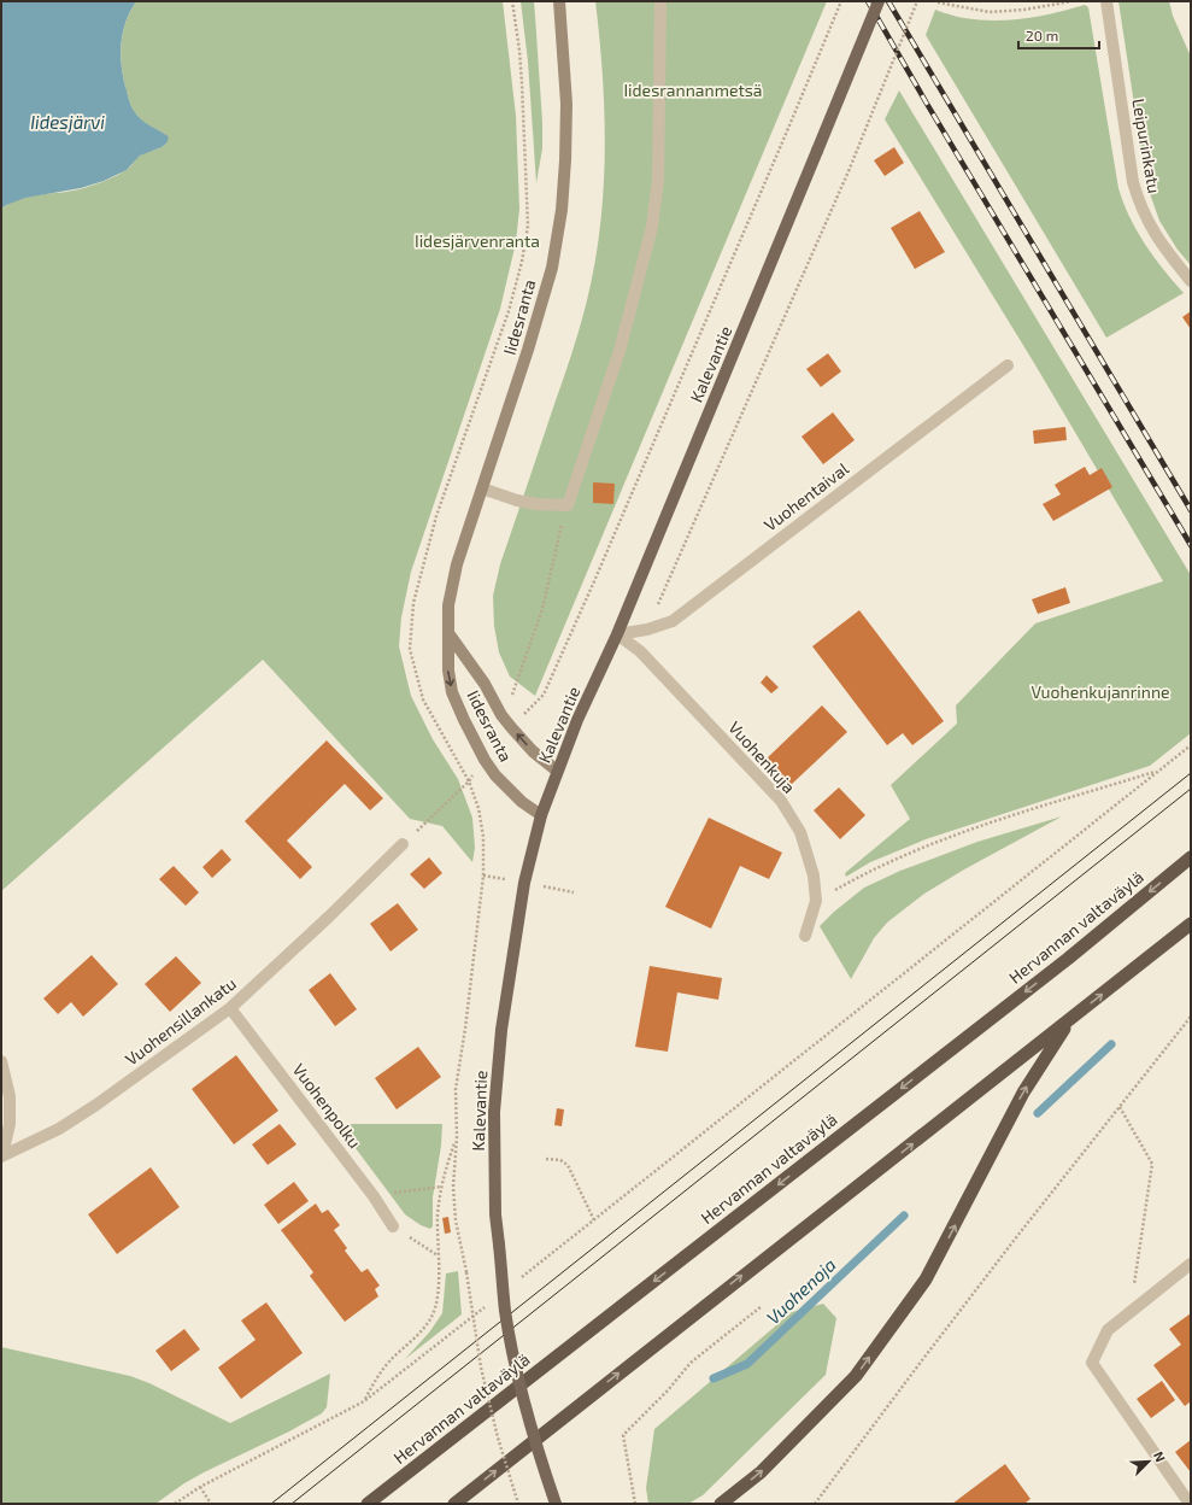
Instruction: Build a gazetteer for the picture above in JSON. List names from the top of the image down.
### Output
{
  "streets": {
    "highway": ["Hervannan valtaväylä"],
    "main road": ["Iidesranta", "Kalevantie"],
    "street": [
      "Leipurinkatu",
      "Vuohentaival",
      "Vuohenkuja",
      "Vuohensillankatu",
      "Vuohenpolku"
    ]
  },
  "crossings": [
    ["Iidesranta", "Kalevantie"],
    ["Kalevantie", "Vuohentaival"],
    ["Kalevantie", "Vuohenkuja"],
    ["Vuohentaival", "Vuohenkuja"],
    ["Vuohensillankatu", "Vuohenpolku"]
  ],
  "water": ["Iidesjärvi", "Vuohenoja"],
  "parks": ["Iidesrannanmetsä", "Iidesjärvenranta", "Vuohenkujanrinne"],
  "scale_bar": "20 m",
  "north": "top right"
}
